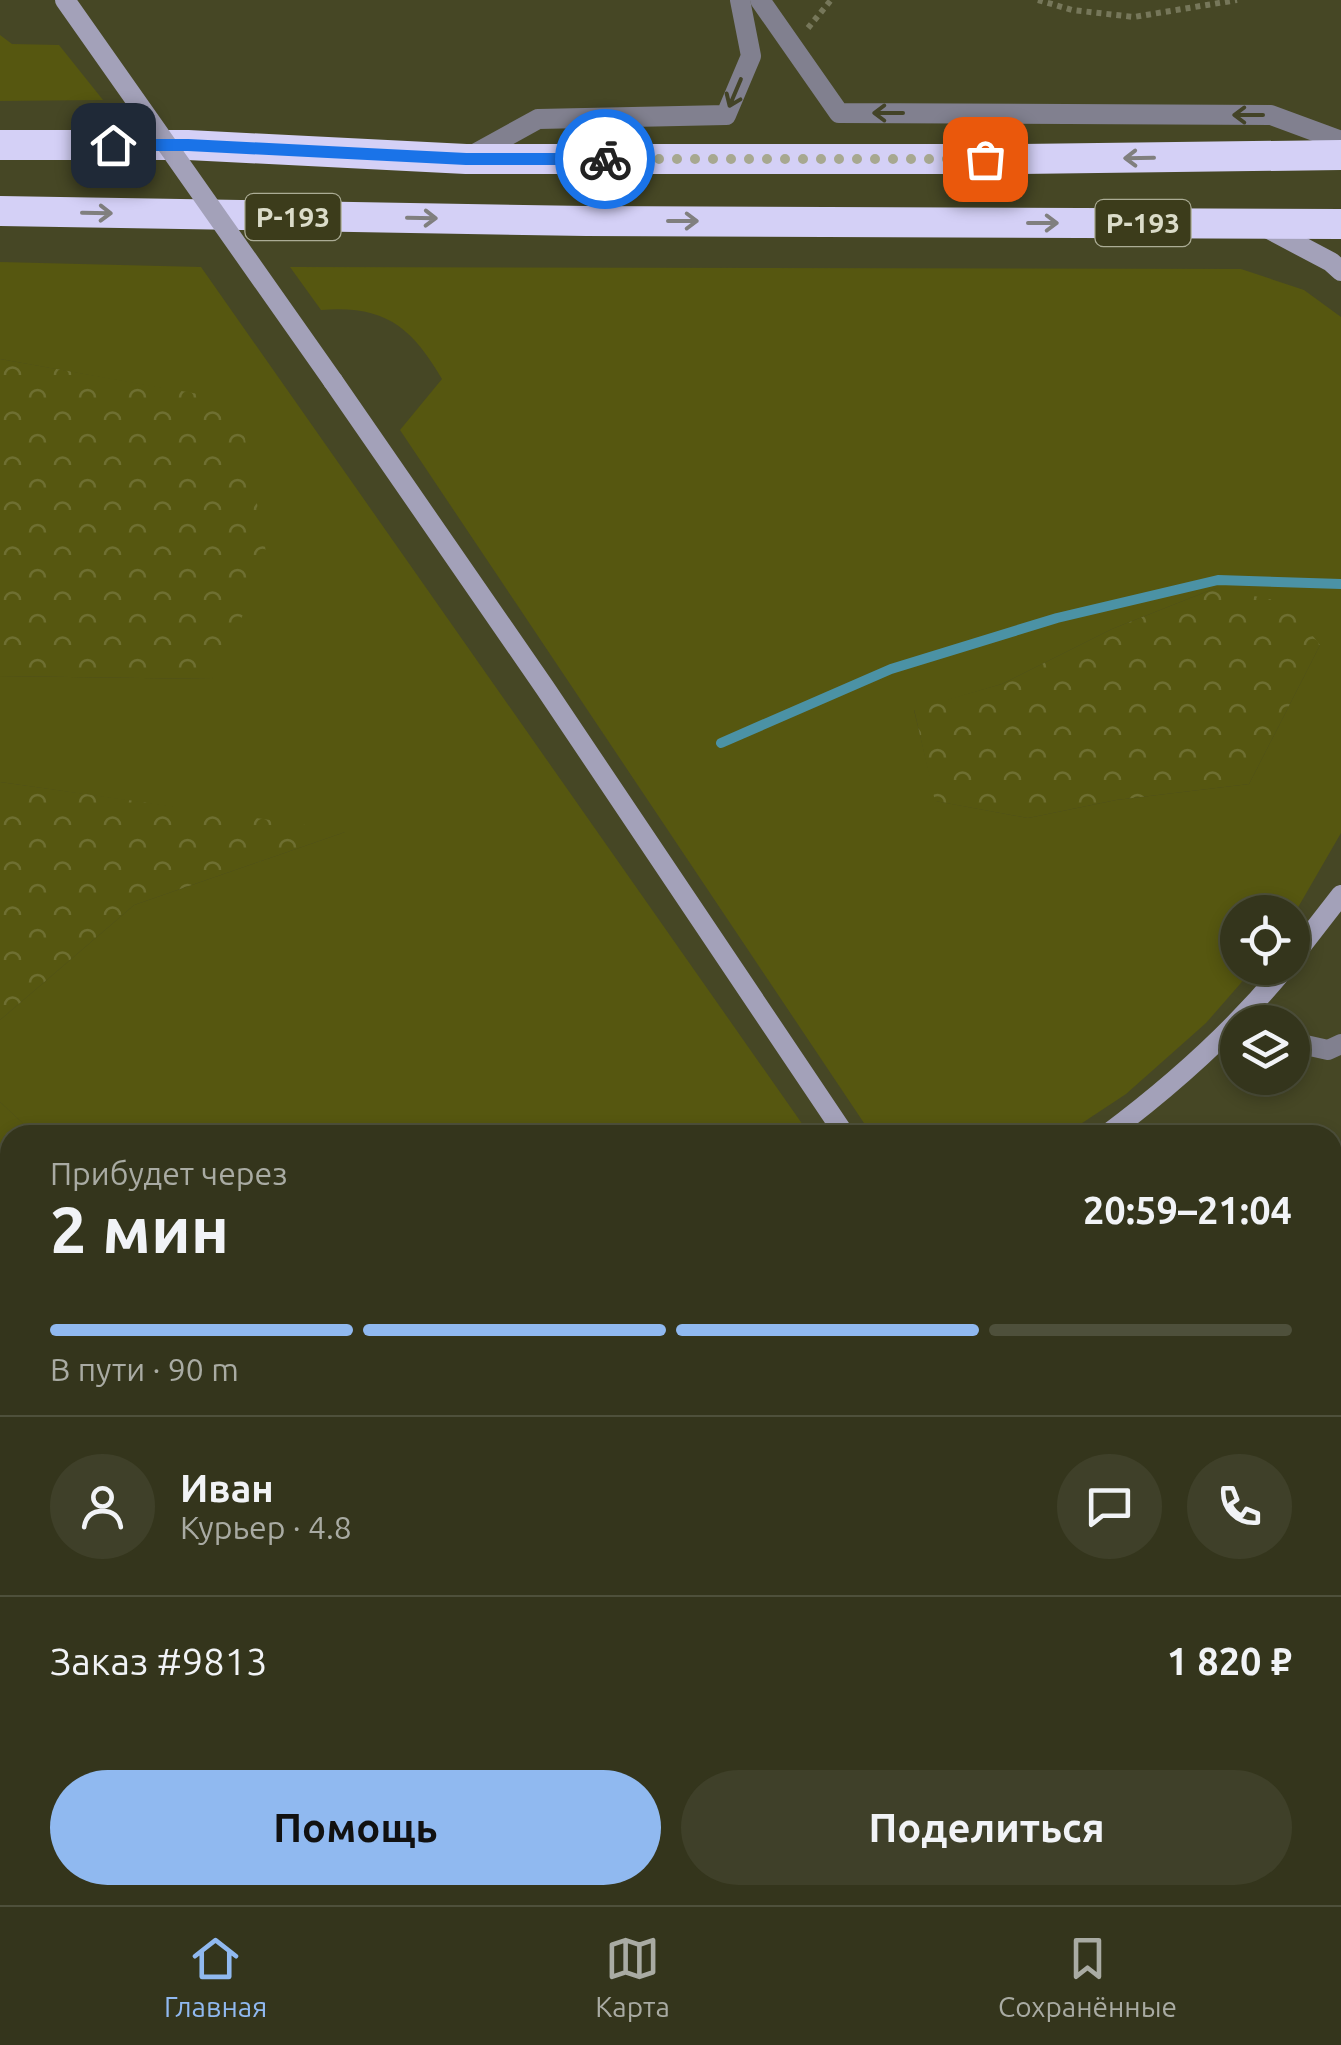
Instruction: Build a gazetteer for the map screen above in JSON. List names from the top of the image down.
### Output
{
  "streets": {
    "highway": ["Р-193"]
  },
  "page": {
    "heading": ["2 мин", "Прибудет через", "20:59–21:04"],
    "panel": [
      "Иван",
      "Курьер · 4.8",
      "Заказ #9813",
      "1 820 ₽"
    ],
    "bar": "В пути · 90 m",
    "buttons": ["Помощь", "Поделиться"],
    "tabs": ["Главная", "Карта", "Сохранённые"]
  }
}
